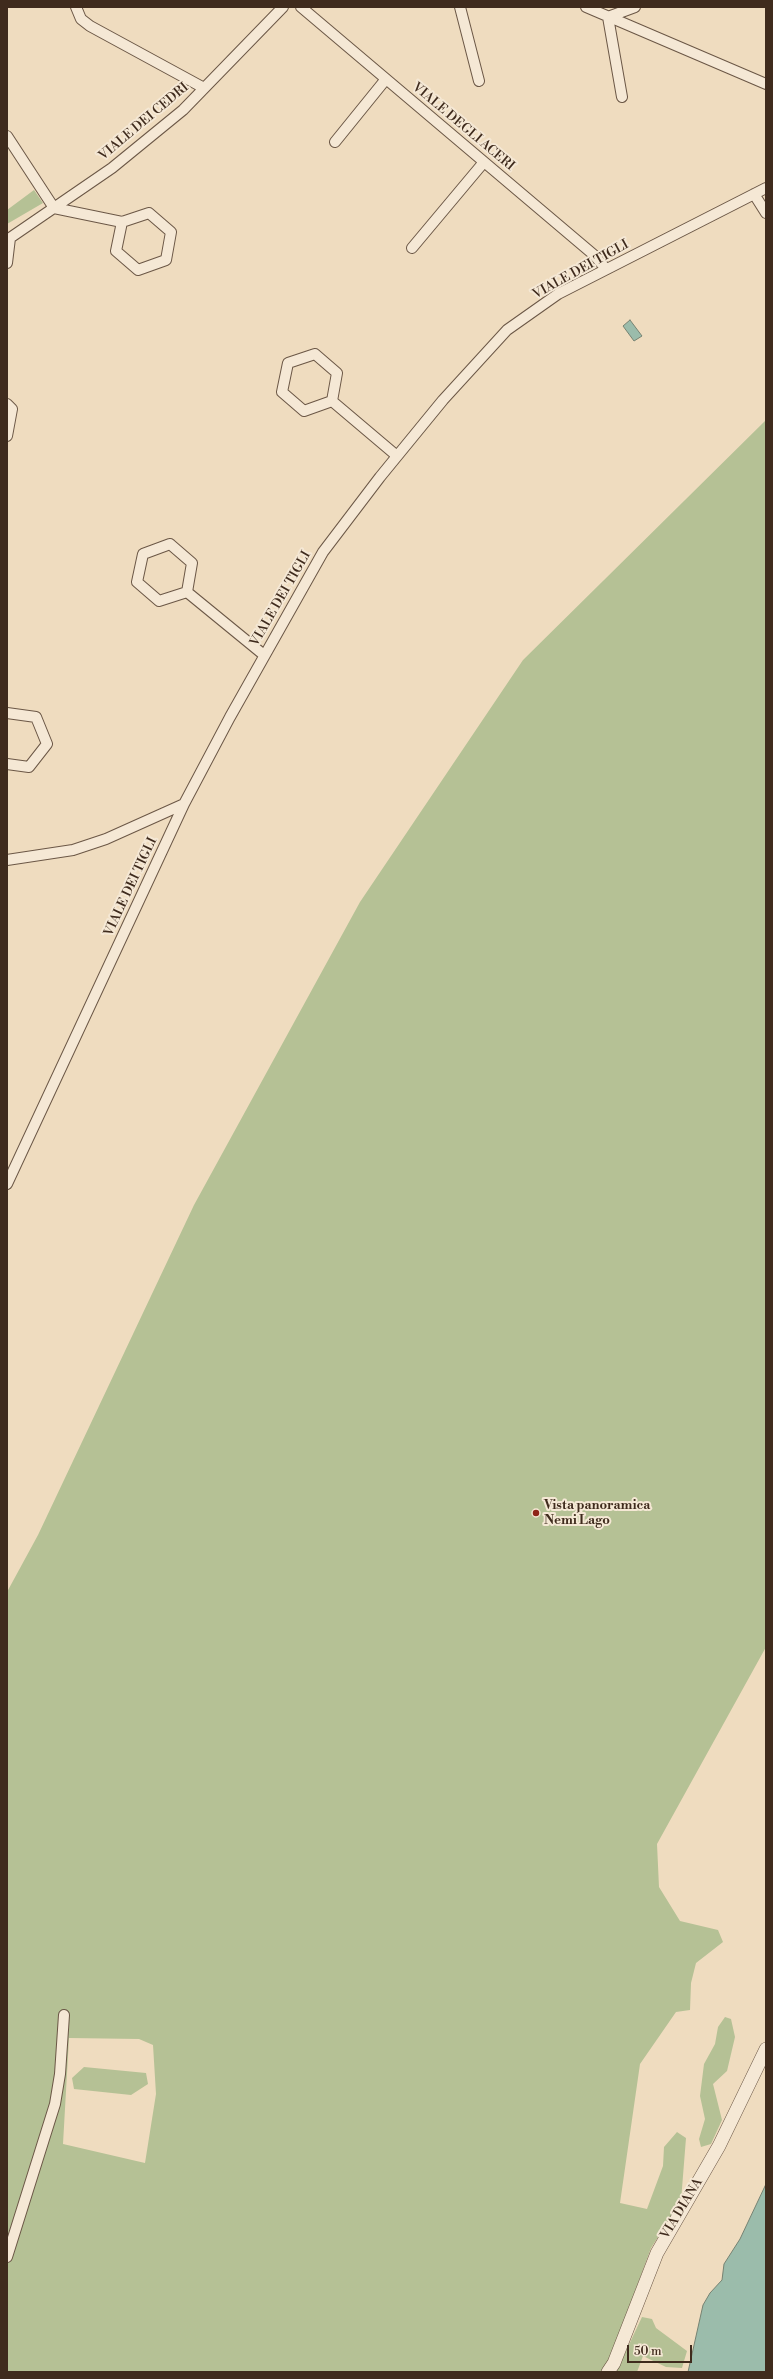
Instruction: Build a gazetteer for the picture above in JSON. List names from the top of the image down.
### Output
{
  "streets": {
    "street": [
      "VIALE DEI CEDRI",
      "VIALE DEGLI ACERI",
      "VIALE DEI TIGLI",
      "VIA DIANA"
    ]
  },
  "crossings": [
    ["VIALE DEGLI ACERI", "VIALE DEI TIGLI"]
  ],
  "places": ["Vista panoramica Nemi Lago"],
  "scale_bar": "50 m"
}
